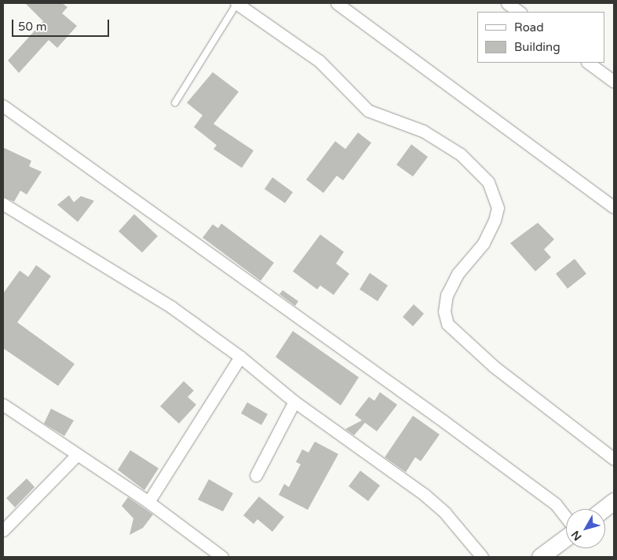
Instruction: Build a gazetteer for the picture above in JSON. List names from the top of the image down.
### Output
{
  "legend": ["Road", "Building"],
  "scale_bar": "50 m",
  "north": "bottom left"
}
